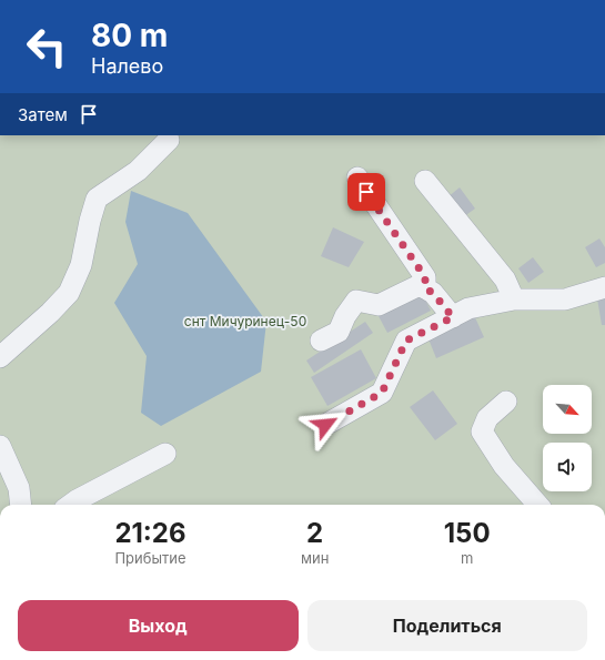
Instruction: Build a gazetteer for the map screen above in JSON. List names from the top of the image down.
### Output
{
  "parks": ["снт Мичуринец-50"],
  "north": "bottom right",
  "page": {
    "turn": ["80 m", "Налево"],
    "then": "Затем",
    "eta": [
      "21:26",
      "Прибытие",
      "2",
      "мин",
      "150",
      "m"
    ],
    "buttons": ["Выход", "Поделиться"]
  }
}
